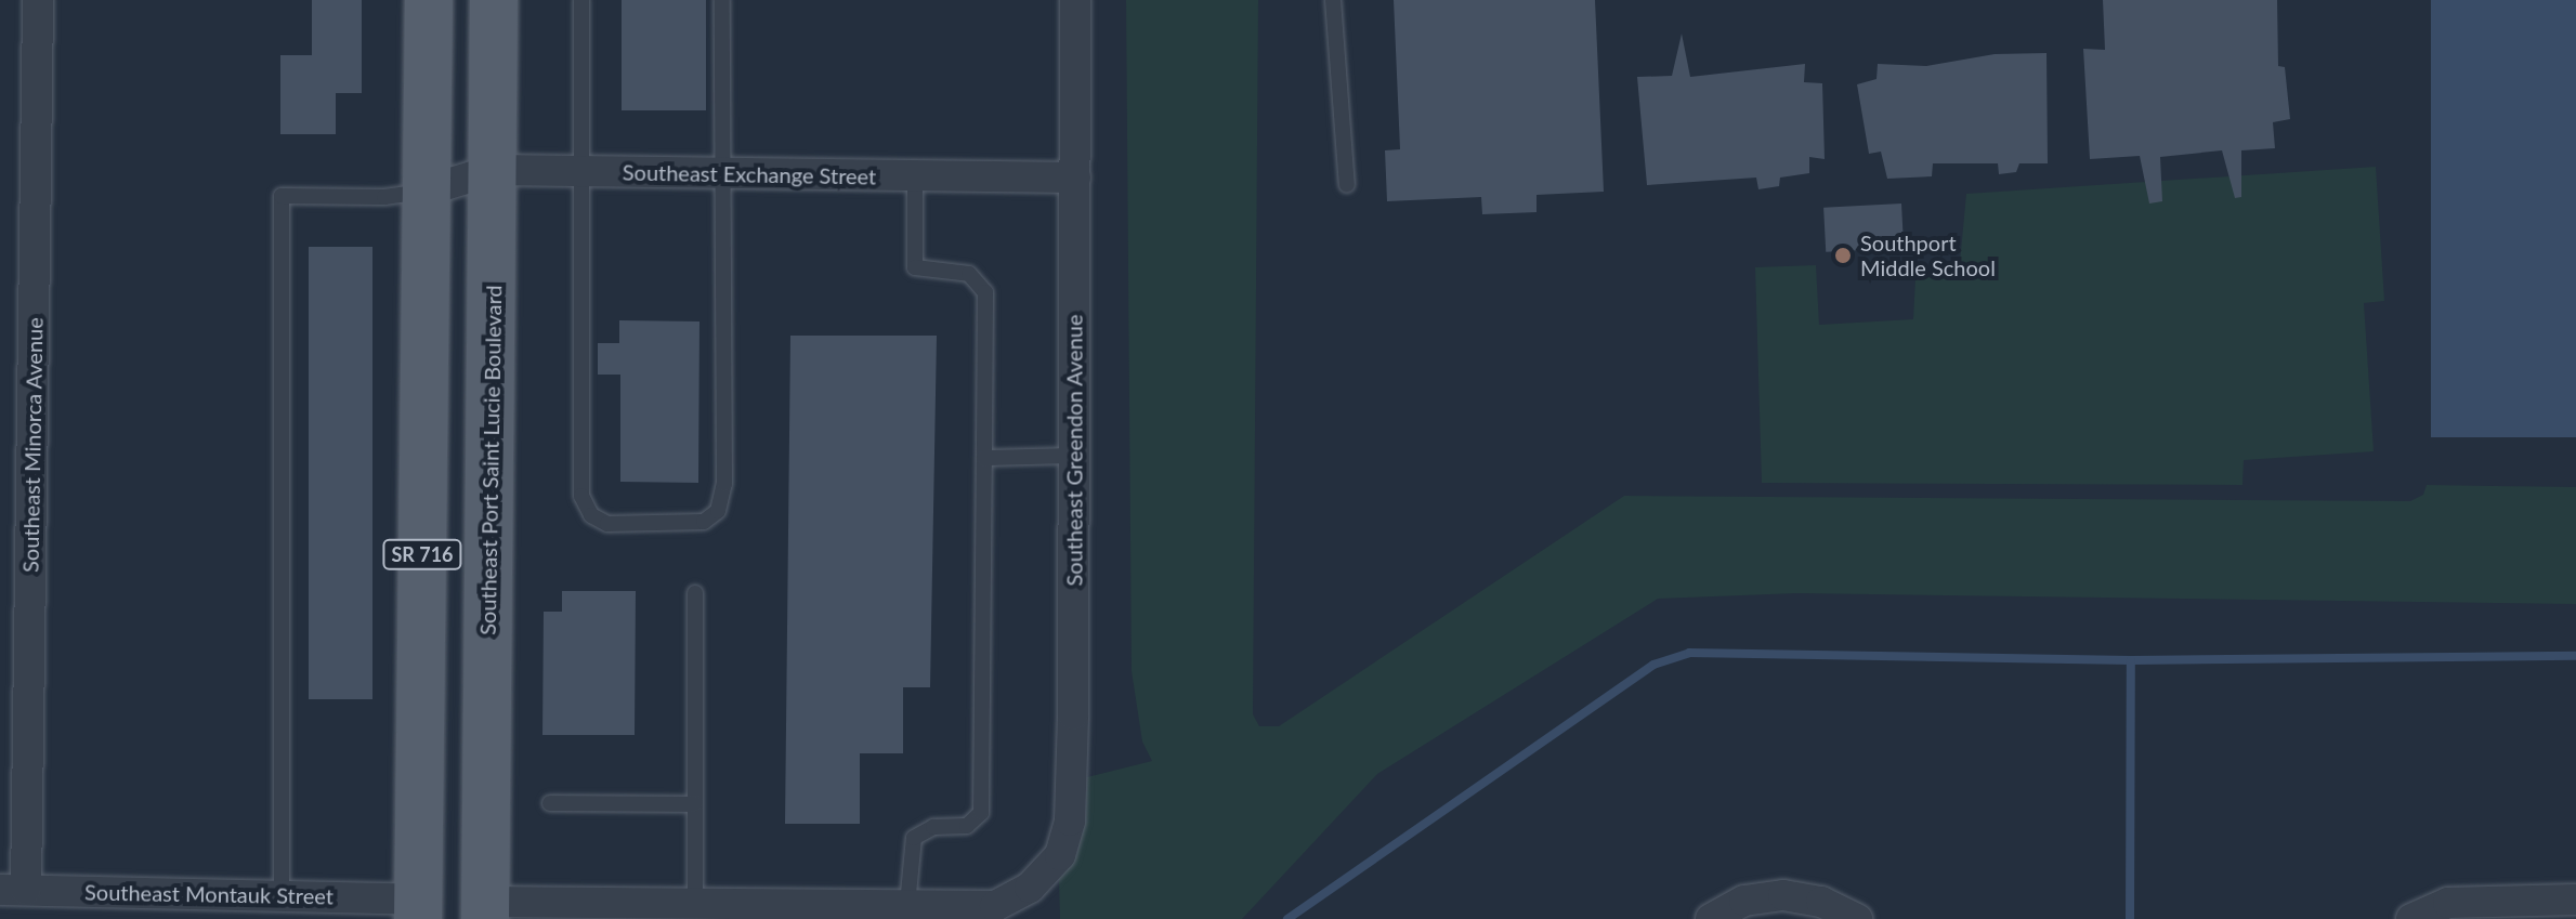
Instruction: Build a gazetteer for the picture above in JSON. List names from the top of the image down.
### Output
{
  "streets": {
    "main road": ["Southeast Port Saint Lucie Boulevard", "SR 716"],
    "street": [
      "Southeast Exchange Street",
      "Southeast Minorca Avenue",
      "Southeast Greendon Avenue",
      "Southeast Montauk Street"
    ]
  },
  "crossings": [
    ["Southeast Exchange Street", "Southeast Greendon Avenue"],
    ["Southeast Exchange Street", "Southeast Port Saint Lucie Boulevard"],
    ["Southeast Exchange Street", "SR 716"],
    ["Southeast Minorca Avenue", "Southeast Montauk Street"],
    ["SR 716", "Southeast Montauk Street"]
  ],
  "places": ["Southport Middle School"]
}
